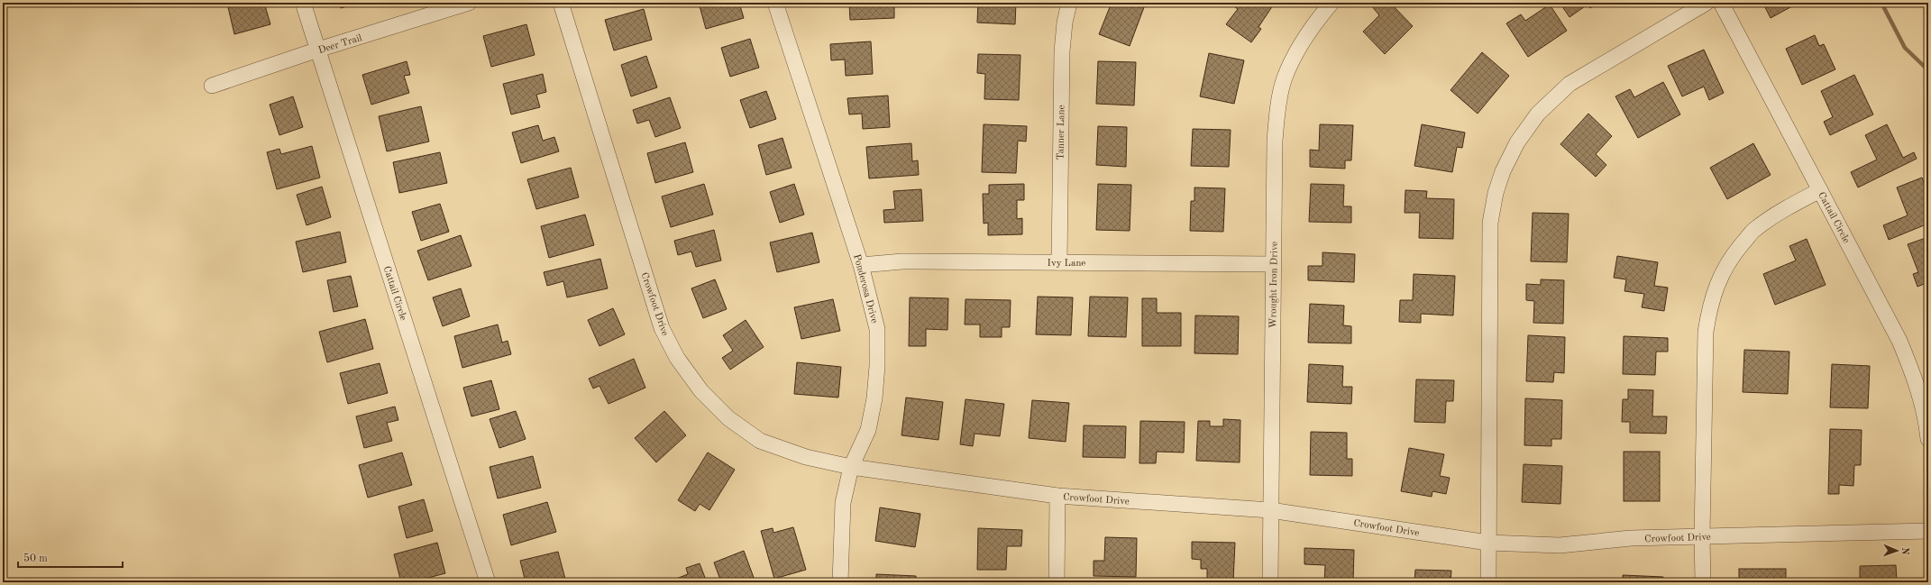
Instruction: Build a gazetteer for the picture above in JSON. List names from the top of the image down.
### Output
{
  "streets": {
    "street": [
      "Deer Trail",
      "Tanner Lane",
      "Cattail Circle",
      "Ivy Lane",
      "Wrought Iron Drive",
      "Ponderosa Drive",
      "Crowfoot Drive"
    ]
  },
  "crossings": [
    ["Deer Trail", "Cattail Circle"],
    ["Tanner Lane", "Ivy Lane"],
    ["Ivy Lane", "Wrought Iron Drive"],
    ["Ivy Lane", "Ponderosa Drive"],
    ["Wrought Iron Drive", "Crowfoot Drive"],
    ["Ponderosa Drive", "Crowfoot Drive"]
  ],
  "scale_bar": "50 m",
  "north": "right"
}
